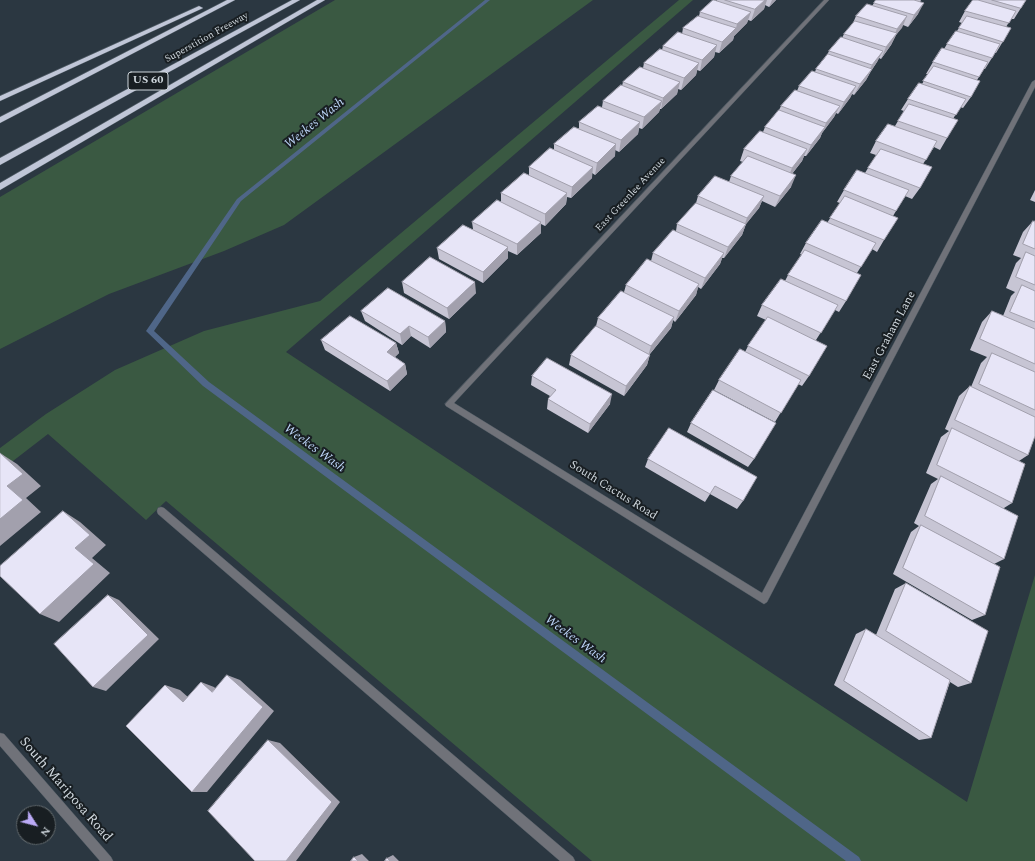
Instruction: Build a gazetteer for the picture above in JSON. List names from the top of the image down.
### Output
{
  "streets": {
    "highway": ["Superstition Freeway", "US 60"],
    "street": [
      "East Greenlee Avenue",
      "East Graham Lane",
      "South Cactus Road",
      "South Mariposa Road"
    ]
  },
  "crossings": [
    ["East Greenlee Avenue", "South Cactus Road"],
    ["East Graham Lane", "South Cactus Road"]
  ],
  "water": ["Weekes Wash"],
  "north": "bottom right"
}
